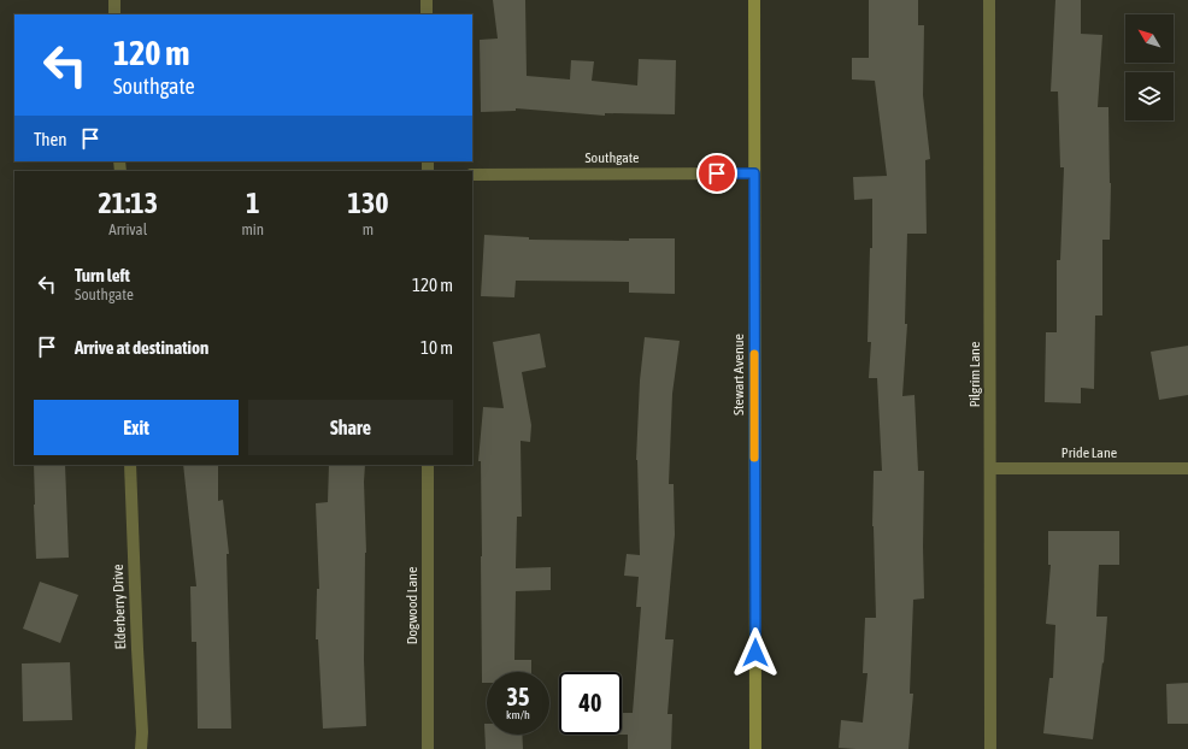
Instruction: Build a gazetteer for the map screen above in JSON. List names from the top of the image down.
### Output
{
  "streets": {
    "street": [
      "Southgate",
      "Stewart Avenue",
      "Pilgrim Lane",
      "Pride Lane",
      "Dogwood Lane",
      "Elderberry Drive"
    ]
  },
  "crossings": [
    ["Southgate", "Stewart Avenue"],
    ["Pilgrim Lane", "Pride Lane"]
  ],
  "north": "top left",
  "page": {
    "turn": ["120 m", "Southgate"],
    "then": "Then",
    "eta": [
      "21:13",
      "Arrival",
      "1",
      "min",
      "130",
      "m"
    ],
    "list": [
      {
        "name": "Turn left",
        "note": "Southgate",
        "value": "120 m"
      },
      {
        "name": "Arrive at destination",
        "value": "10 m"
      }
    ],
    "buttons": ["Exit", "Share"],
    "speed": "35 km/h",
    "limit": "40"
  }
}
